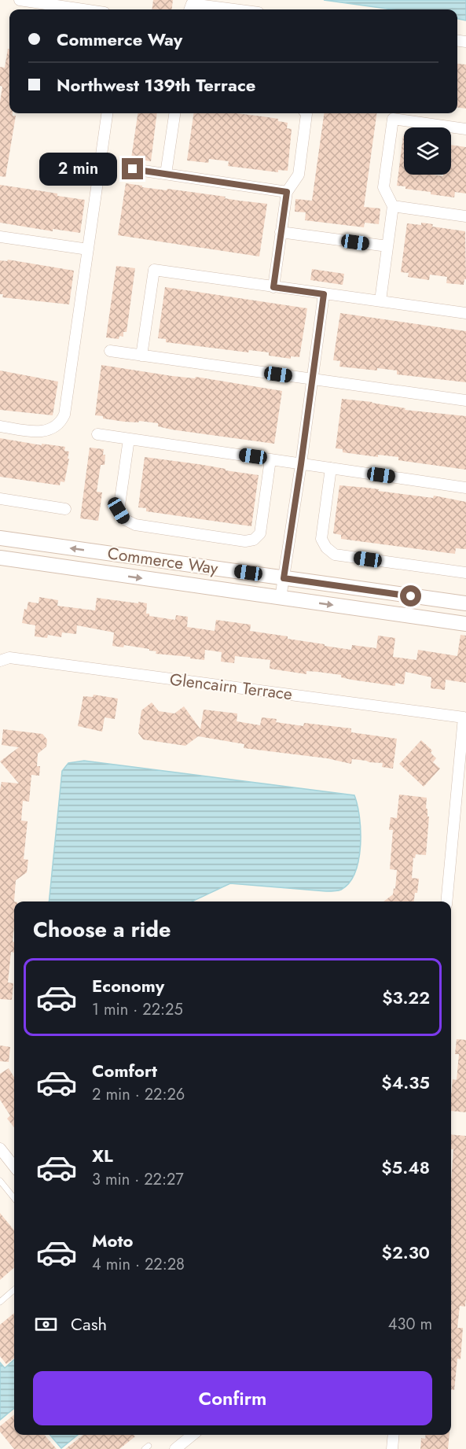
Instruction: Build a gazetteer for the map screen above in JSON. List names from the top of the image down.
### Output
{
  "streets": {
    "street": ["Commerce Way", "Glencairn Terrace"]
  },
  "page": {
    "banner": ["Commerce Way", "Northwest 139th Terrace"],
    "bubble": "2 min",
    "heading": "Choose a ride",
    "list": [
      {
        "name": "Economy",
        "note": "1 min · 22:25",
        "value": "$3.22"
      },
      {
        "name": "Comfort",
        "note": "2 min · 22:26",
        "value": "$4.35"
      },
      {
        "name": "XL",
        "note": "3 min · 22:27",
        "value": "$5.48"
      },
      {
        "name": "Moto",
        "note": "4 min · 22:28",
        "value": "$2.30"
      }
    ],
    "pay": ["Cash", "430 m"],
    "buttons": "Confirm"
  }
}
